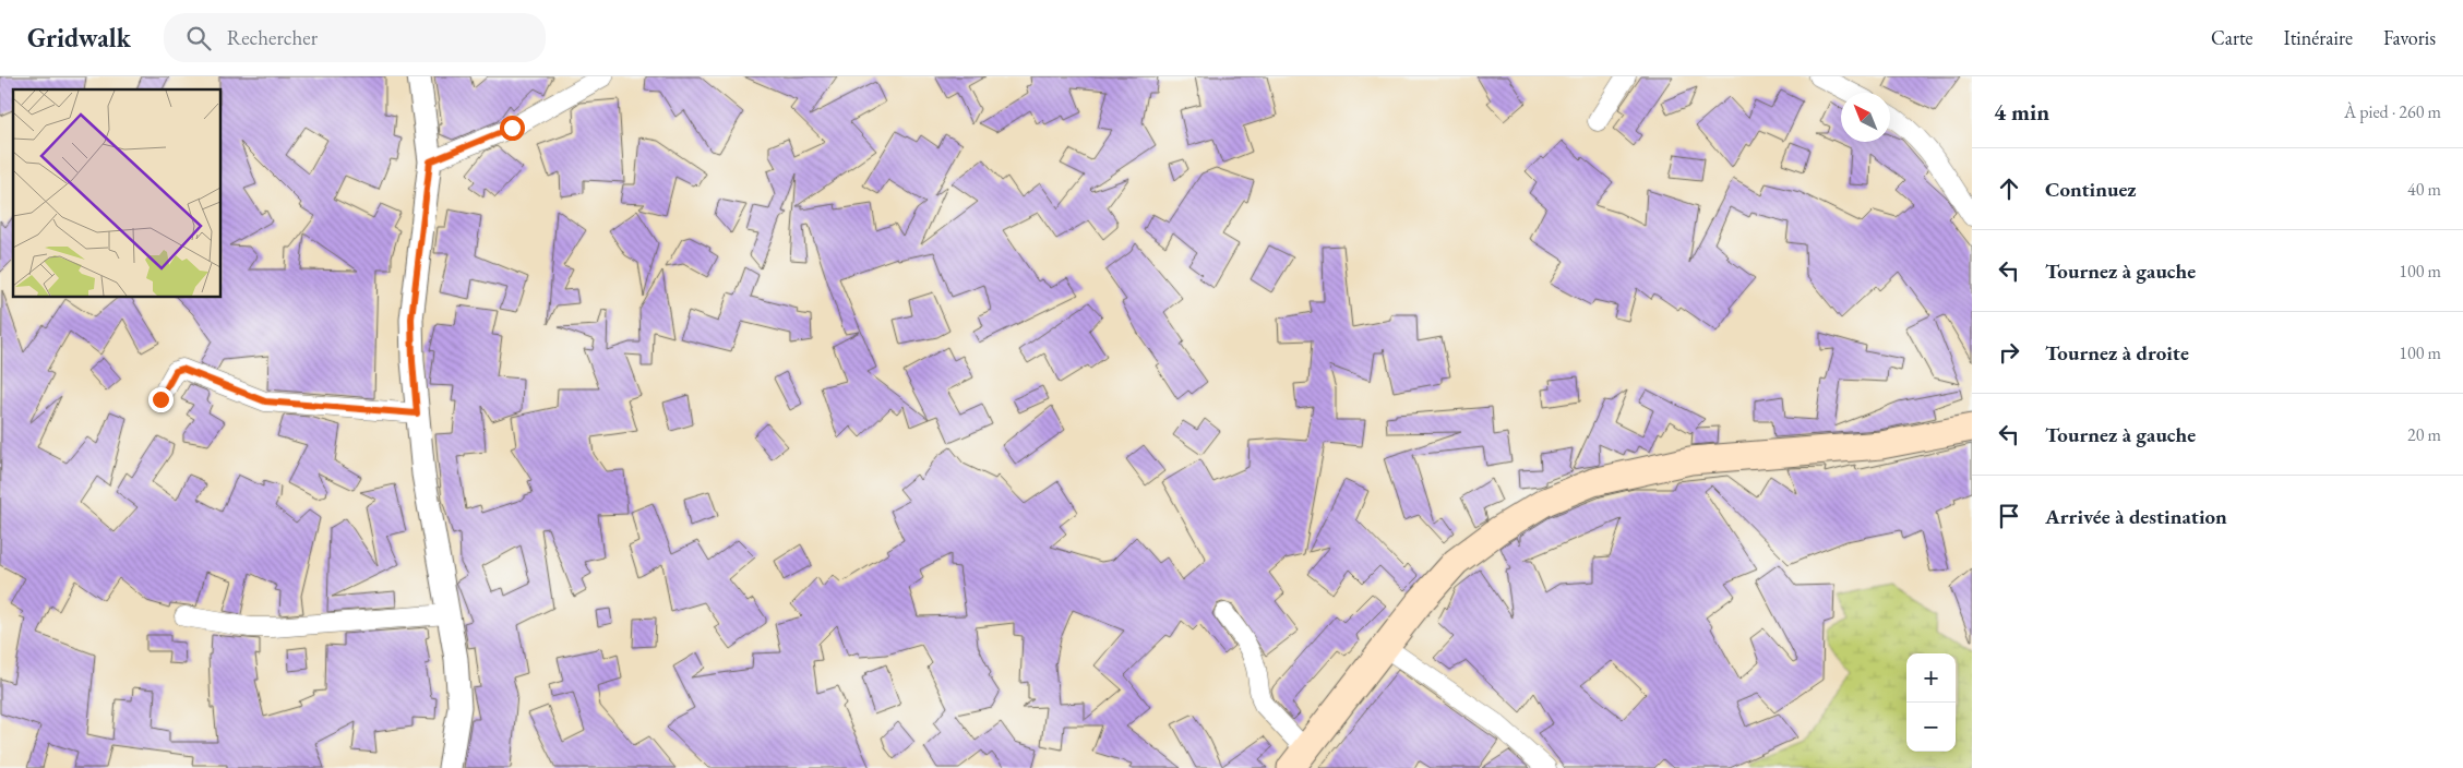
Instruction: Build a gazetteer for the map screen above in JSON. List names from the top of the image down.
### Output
{
  "north": "top left",
  "page": {
    "header": "Gridwalk",
    "search": "Rechercher",
    "nav": ["Carte", "Itinéraire", "Favoris"],
    "heading": ["4 min", "À pied · 260 m"],
    "list": [
      ["Continuez", "40 m"],
      ["Tournez à gauche", "100 m"],
      ["Tournez à droite", "100 m"],
      ["Tournez à gauche", "20 m"],
      "Arrivée à destination"
    ],
    "map_buttons": ["+", "−"]
  }
}
